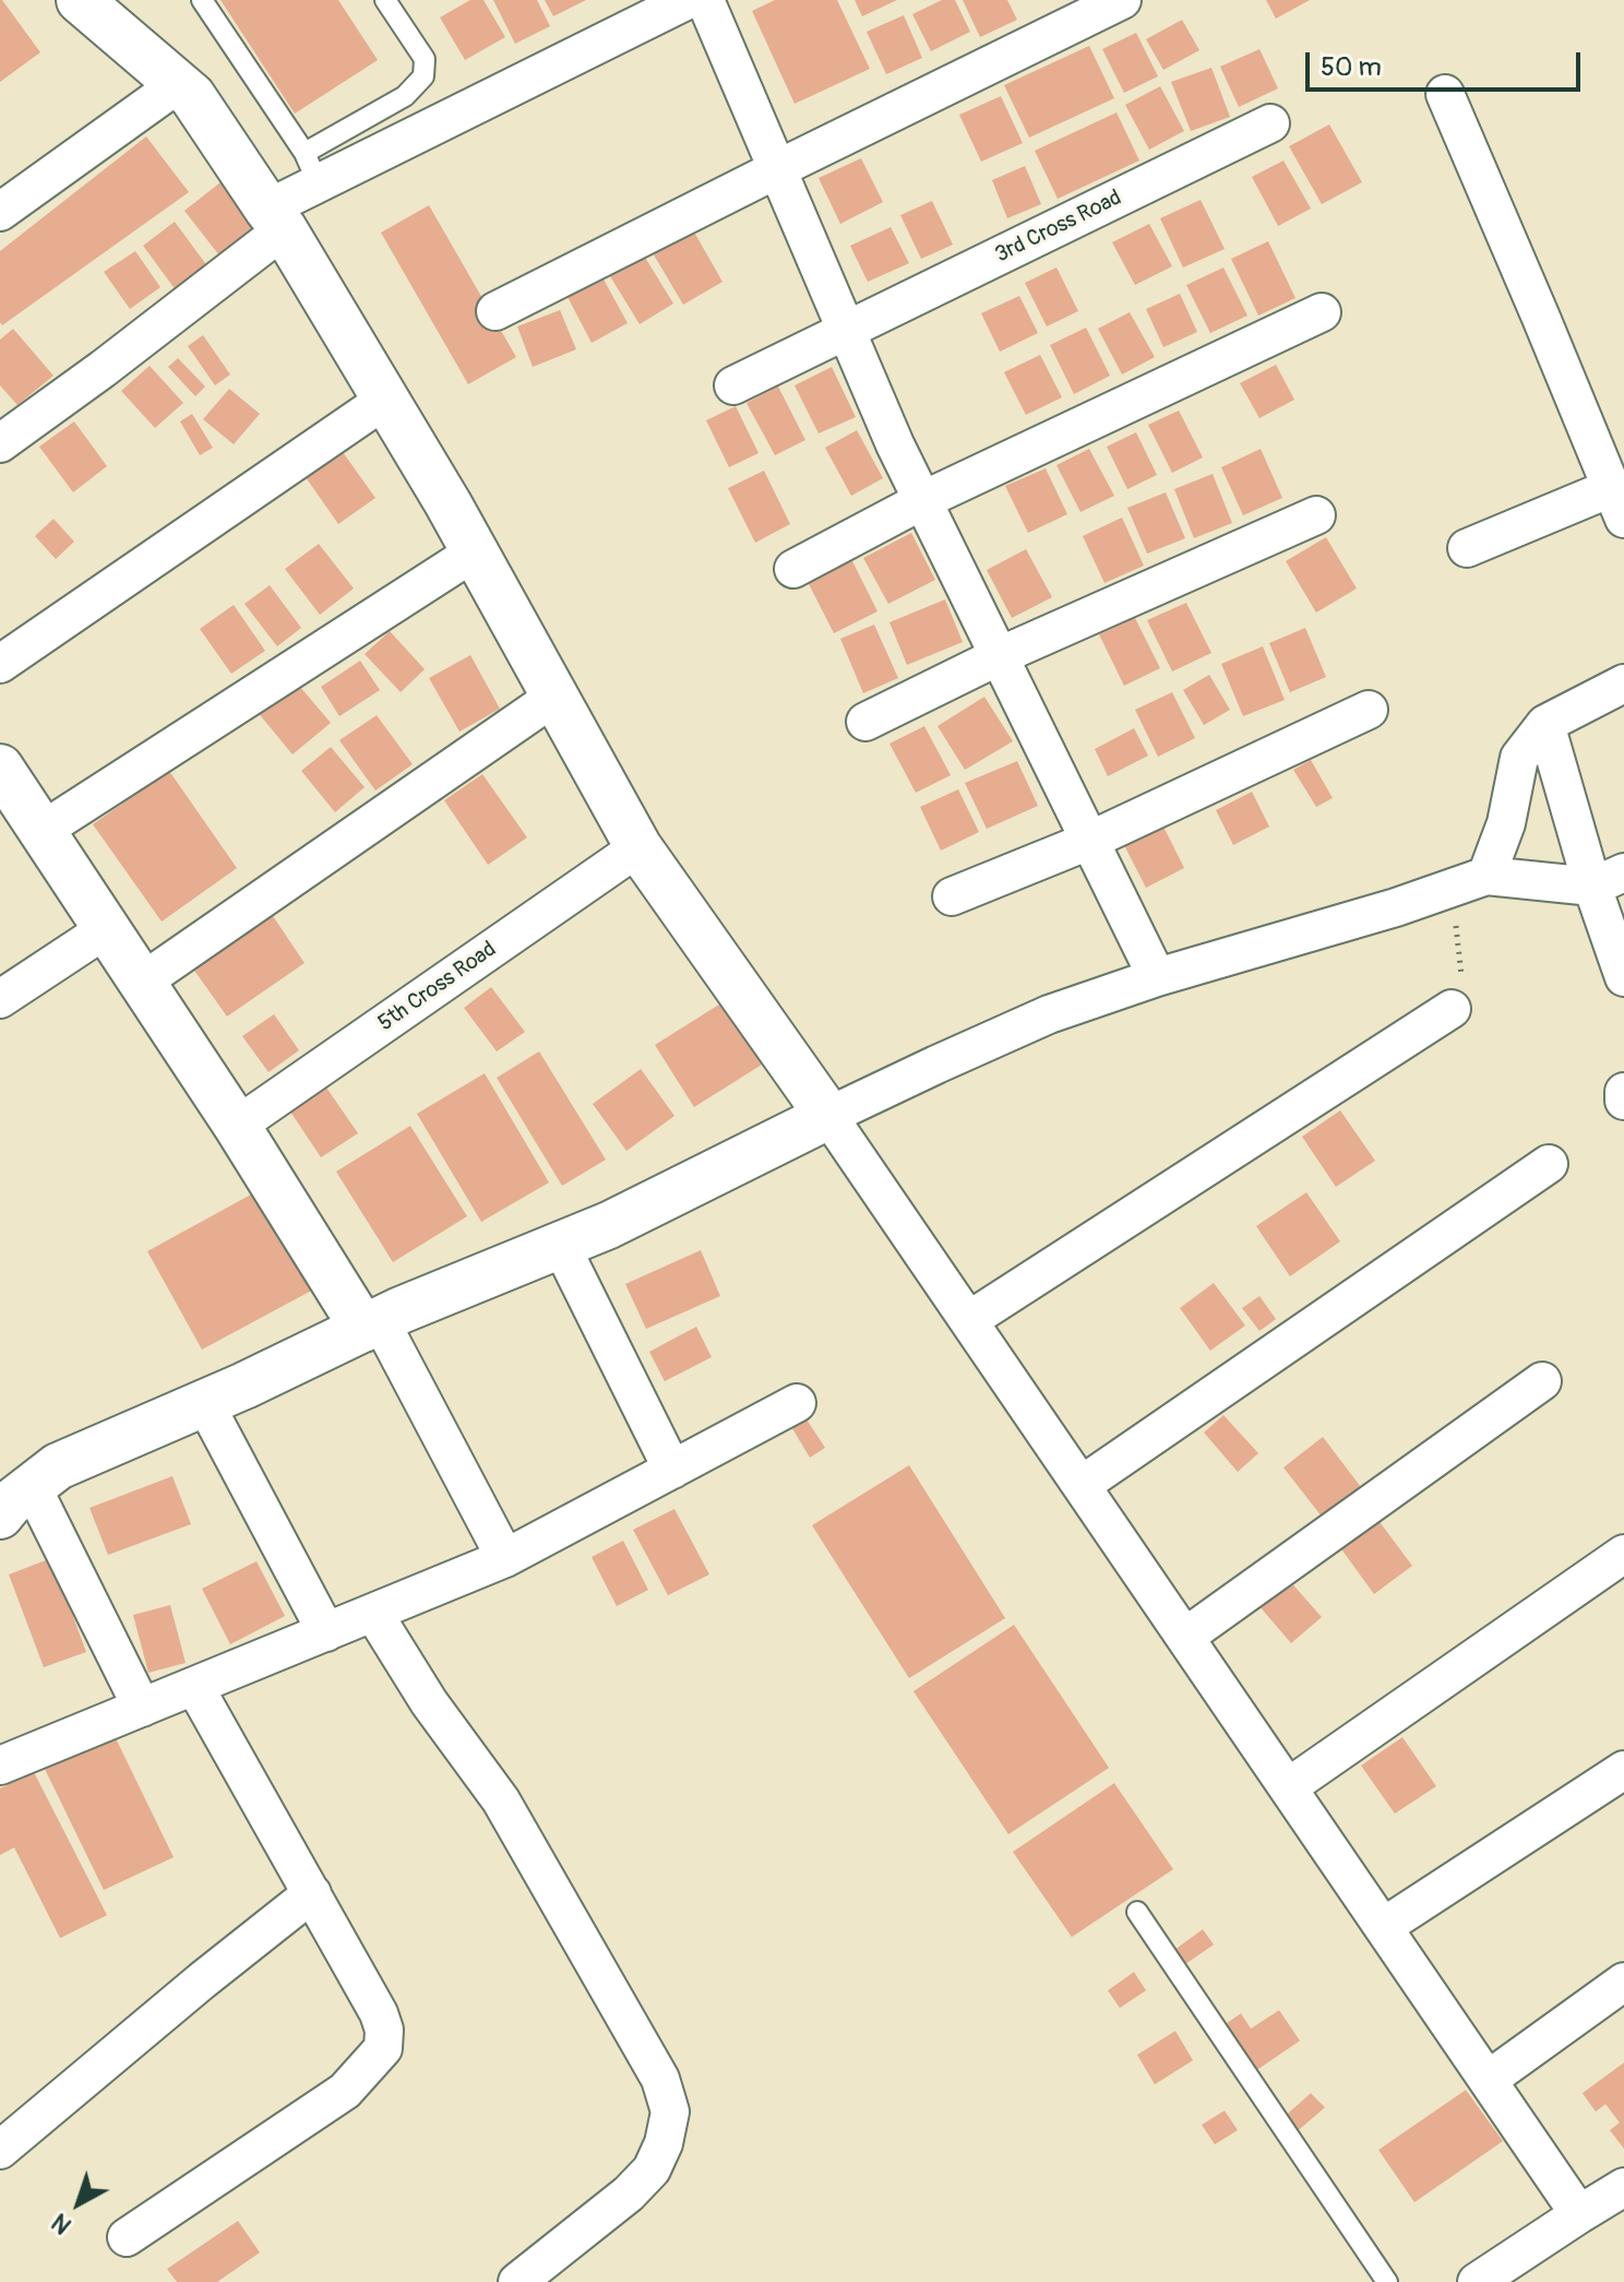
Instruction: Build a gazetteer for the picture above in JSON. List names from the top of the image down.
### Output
{
  "streets": {
    "street": ["3rd Cross Road", "5th Cross Road"]
  },
  "scale_bar": "50 m",
  "north": "bottom left"
}
